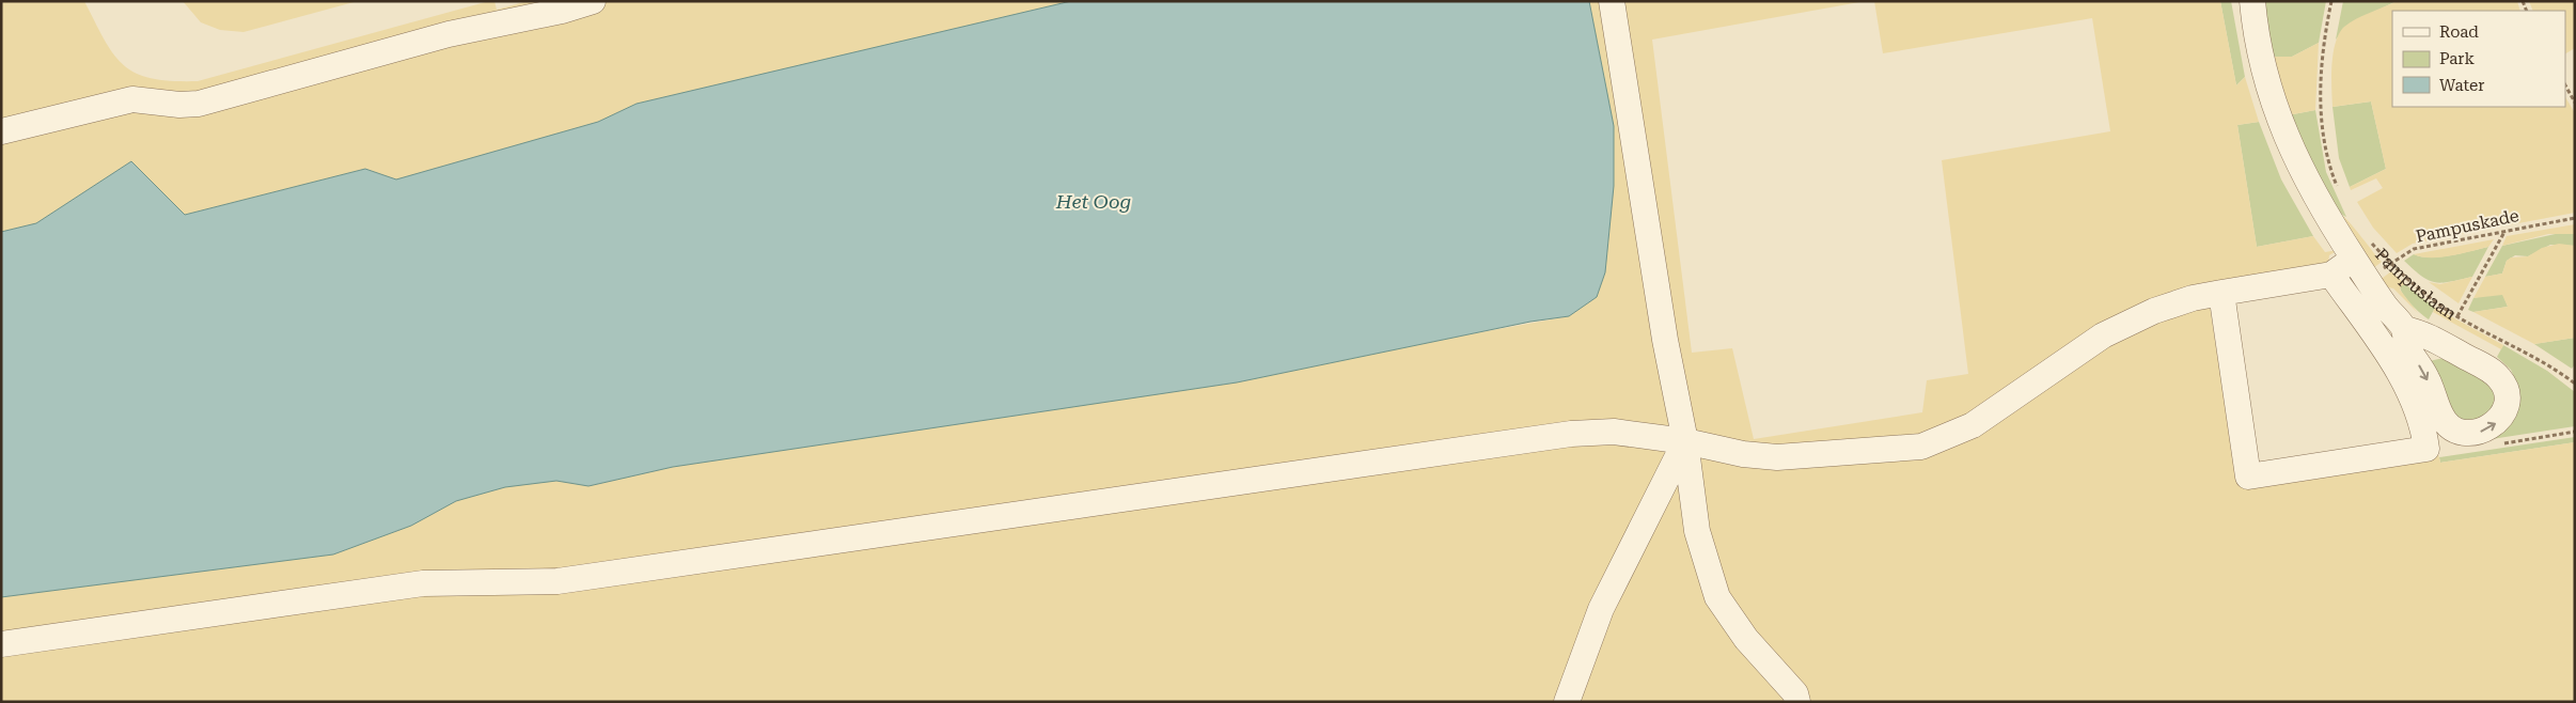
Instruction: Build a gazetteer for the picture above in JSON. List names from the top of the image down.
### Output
{
  "streets": {
    "street": ["Pampuslaan"],
    "path": ["Pampuskade"]
  },
  "crossings": [
    ["Pampuskade", "Pampuslaan"]
  ],
  "water": ["Het Oog"],
  "legend": ["Road", "Park", "Water"]
}
